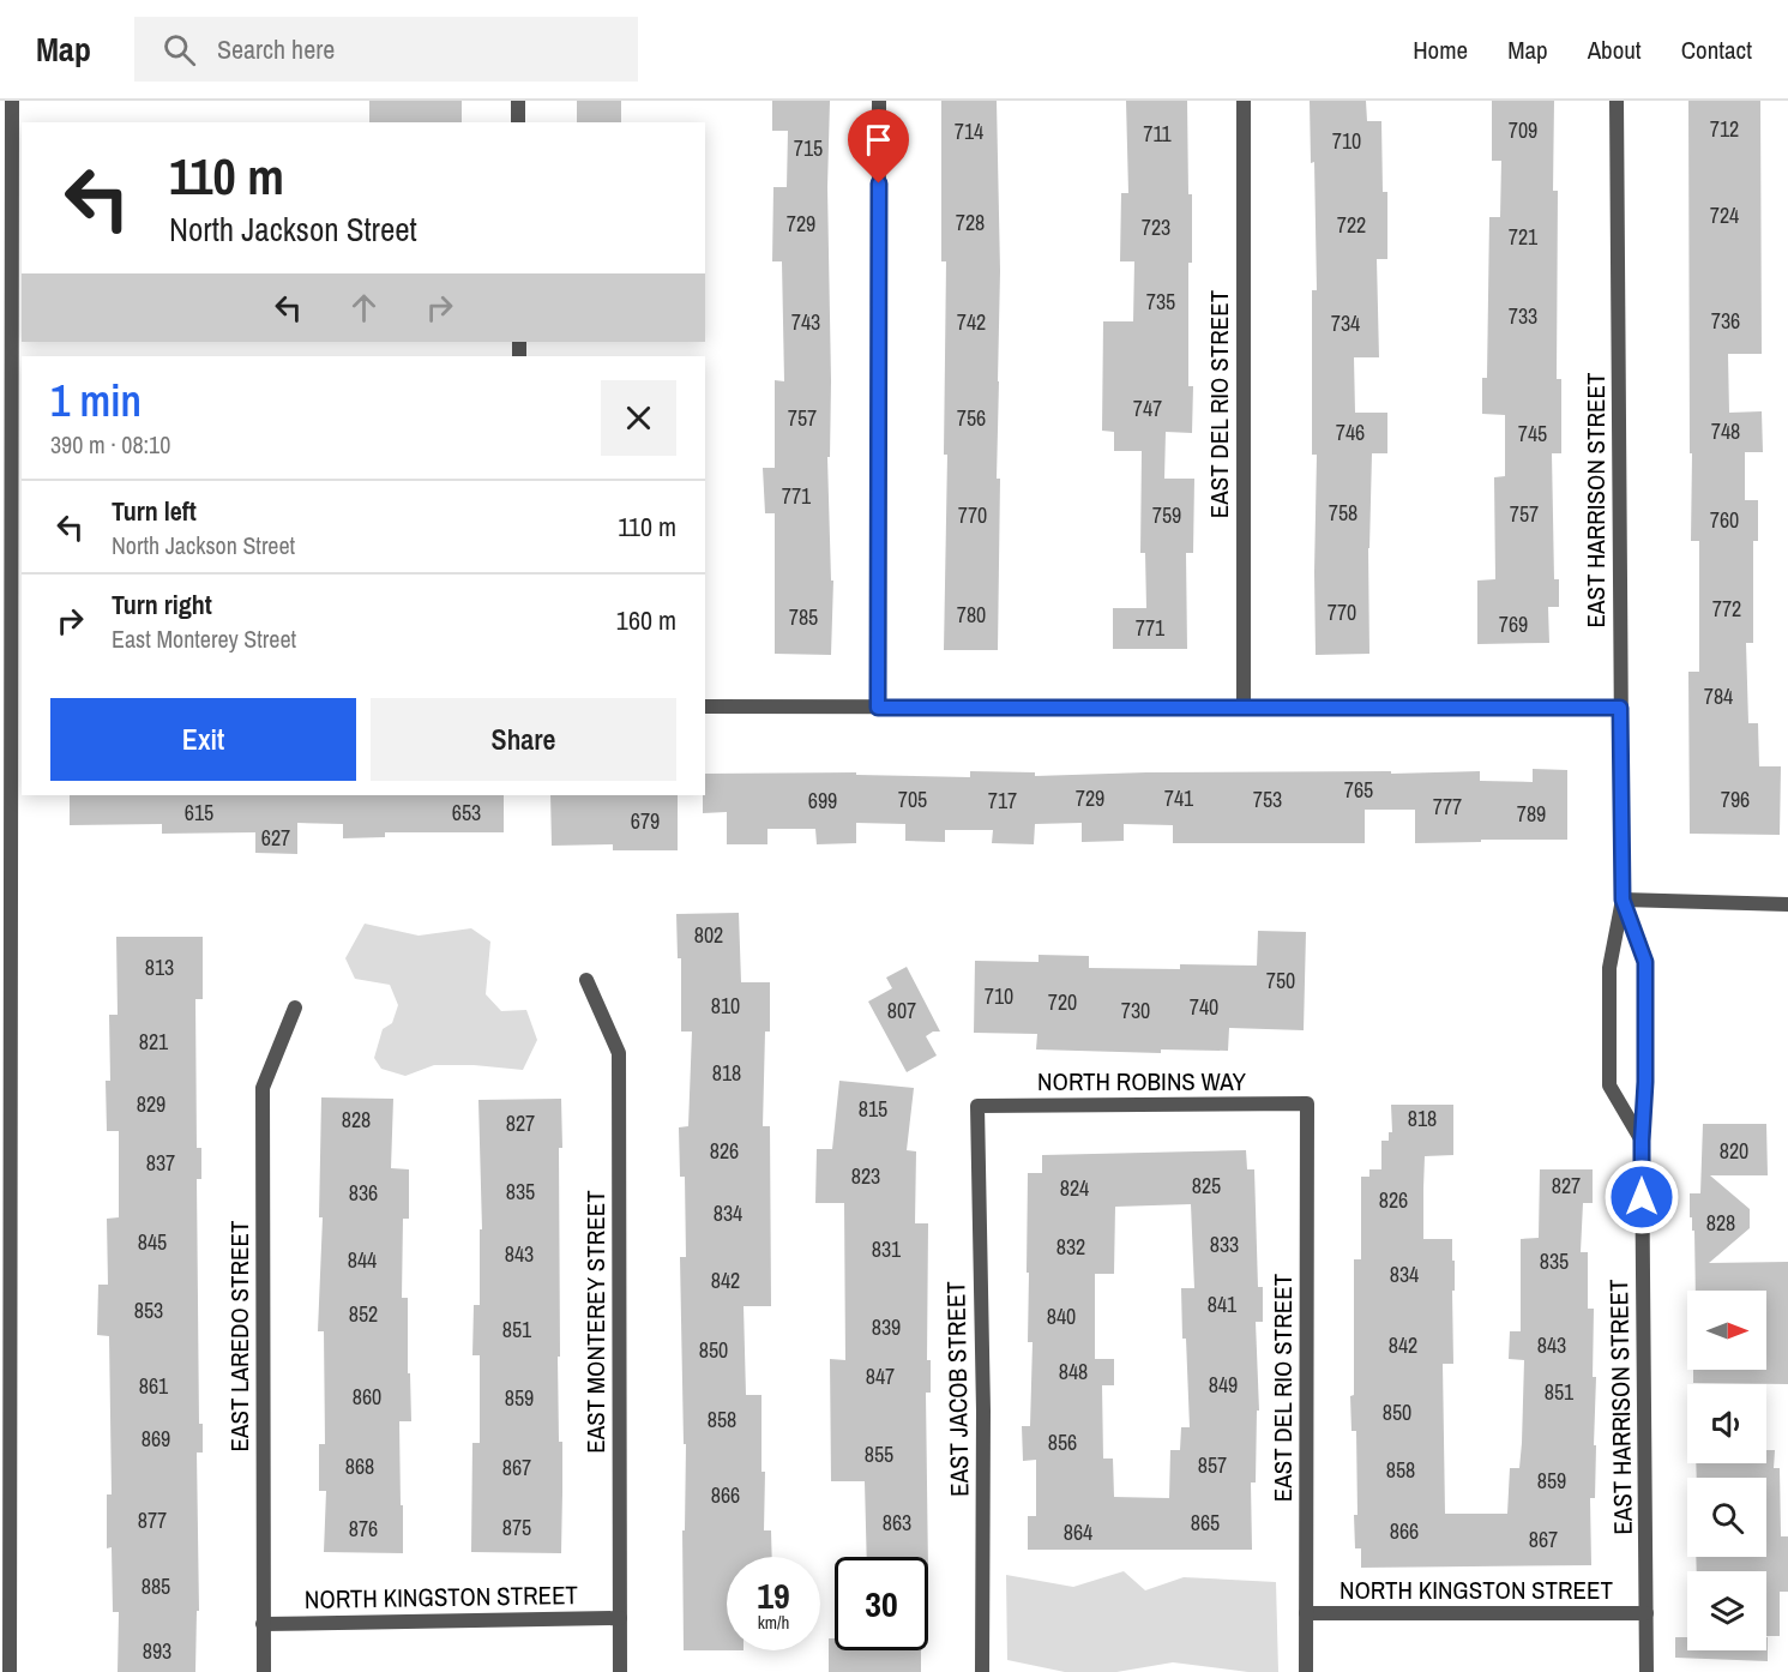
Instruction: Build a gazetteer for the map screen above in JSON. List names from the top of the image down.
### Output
{
  "streets": {
    "street": [
      "EAST DEL RIO STREET",
      "EAST HARRISON STREET",
      "NORTH ROBINS WAY",
      "EAST MONTEREY STREET",
      "EAST LAREDO STREET",
      "EAST JACOB STREET",
      "NORTH KINGSTON STREET"
    ]
  },
  "crossings": [
    ["EAST DEL RIO STREET", "NORTH ROBINS WAY"],
    ["EAST DEL RIO STREET", "NORTH KINGSTON STREET"],
    ["EAST HARRISON STREET", "NORTH KINGSTON STREET"],
    ["NORTH ROBINS WAY", "EAST JACOB STREET"],
    ["EAST MONTEREY STREET", "NORTH KINGSTON STREET"],
    ["EAST LAREDO STREET", "NORTH KINGSTON STREET"]
  ],
  "house_numbers": [
    "712",
    "709",
    "714",
    "711",
    "710",
    "715",
    "724",
    "728",
    "729",
    "722",
    "723",
    "721",
    "735",
    "733",
    "736",
    "743",
    "742",
    "734",
    "747",
    "757",
    "756",
    "748",
    "746",
    "745",
    "771",
    "758",
    "757",
    "770",
    "759",
    "760",
    "772",
    "770",
    "780",
    "785",
    "769",
    "771",
    "784",
    "765",
    "729",
    "741",
    "705",
    "753",
    "796",
    "699",
    "717",
    "777",
    "615",
    "653",
    "789",
    "679",
    "627",
    "802",
    "813",
    "750",
    "710",
    "720",
    "810",
    "740",
    "807",
    "730",
    "821",
    "818",
    "829",
    "815",
    "818",
    "828",
    "827",
    "826",
    "820",
    "837",
    "823",
    "825",
    "827",
    "824",
    "835",
    "836",
    "826",
    "834",
    "828",
    "845",
    "833",
    "832",
    "831",
    "843",
    "844",
    "835",
    "834",
    "842",
    "841",
    "853",
    "852",
    "840",
    "839",
    "851",
    "842",
    "843",
    "850",
    "848",
    "847",
    "849",
    "861",
    "851",
    "860",
    "859",
    "850",
    "858",
    "869",
    "856",
    "855",
    "857",
    "868",
    "867",
    "858",
    "859",
    "866",
    "877",
    "863",
    "865",
    "875",
    "876",
    "866",
    "864",
    "867",
    "885",
    "893"
  ],
  "north": "right",
  "page": {
    "header": "Map",
    "search": "Search here",
    "nav": [
      "Home",
      "Map",
      "About",
      "Contact"
    ],
    "turn": ["110 m", "North Jackson Street"],
    "heading": ["1 min", "390 m · 08:10"],
    "list": [
      {
        "name": "Turn left",
        "note": "North Jackson Street",
        "value": "110 m"
      },
      {
        "name": "Turn right",
        "note": "East Monterey Street",
        "value": "160 m"
      }
    ],
    "buttons": ["Exit", "Share"],
    "speed": "19 km/h",
    "limit": "30"
  }
}
